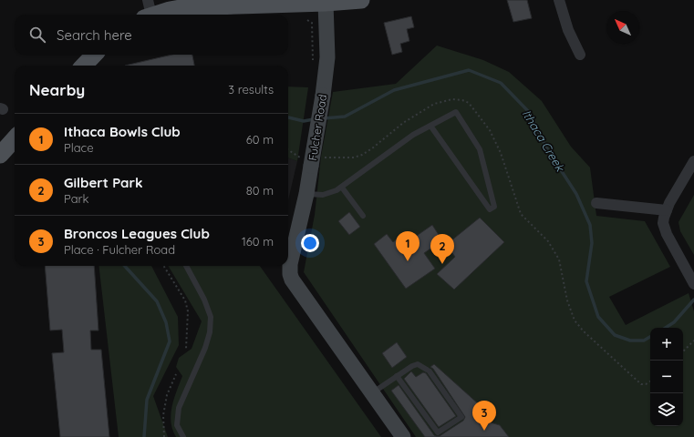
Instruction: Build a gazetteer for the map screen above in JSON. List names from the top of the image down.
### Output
{
  "streets": {
    "street": ["Fulcher Road"]
  },
  "water": ["Ithaca Creek"],
  "north": "top left",
  "page": {
    "search": "Search here",
    "heading": ["Nearby", "3 results"],
    "list": [
      {
        "mark": "1",
        "name": "Ithaca Bowls Club",
        "note": "Place",
        "value": "60 m"
      },
      {
        "mark": "2",
        "name": "Gilbert Park",
        "note": "Park",
        "value": "80 m"
      },
      {
        "mark": "3",
        "name": "Broncos Leagues Club",
        "note": "Place · Fulcher Road",
        "value": "160 m"
      }
    ],
    "pins": ["1", "2", "3"],
    "map_buttons": ["+", "−"]
  }
}
